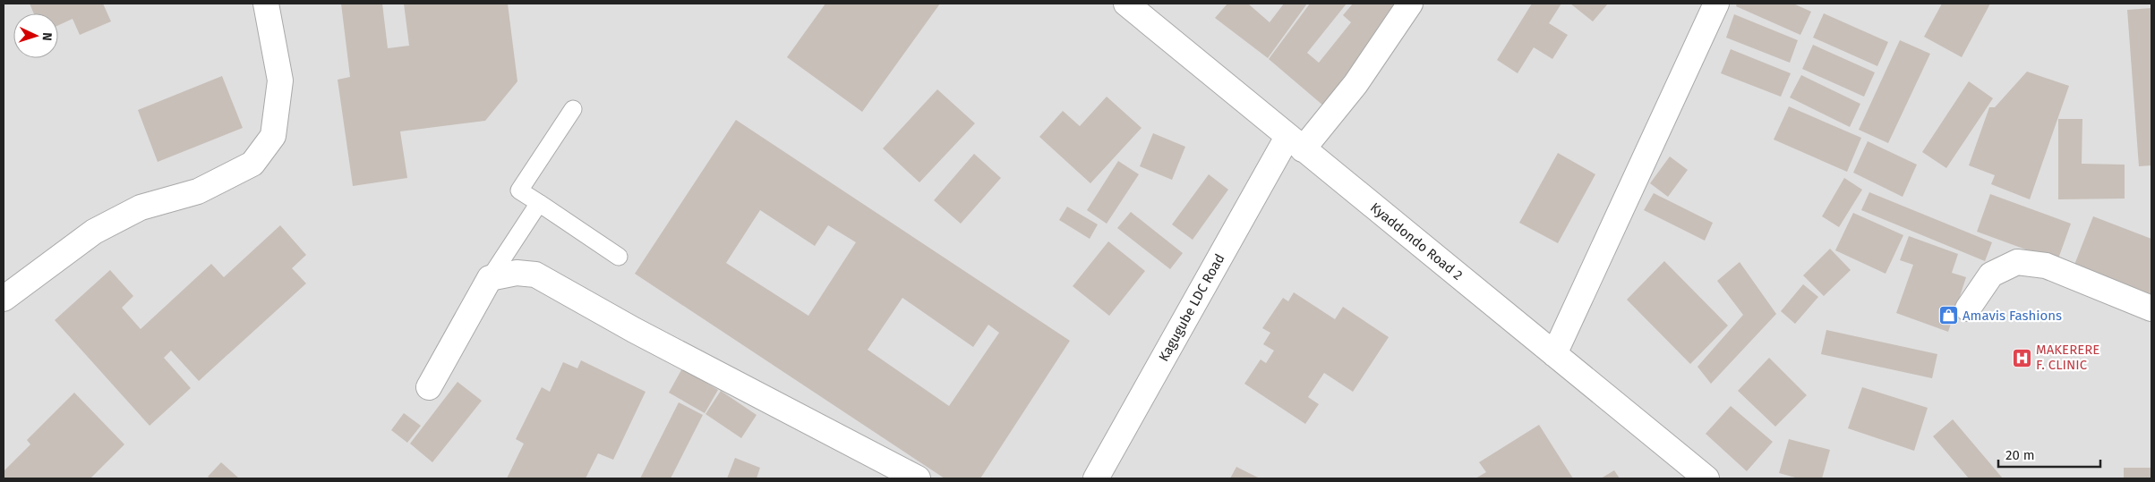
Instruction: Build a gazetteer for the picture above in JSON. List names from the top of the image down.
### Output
{
  "streets": {
    "street": ["Kyaddondo Road 2", "Kagugube LDC Road"]
  },
  "crossings": [
    ["Kyaddondo Road 2", "Kagugube LDC Road"]
  ],
  "places": {
    "shop": ["Amavis Fashions"],
    "hospital": ["MAKERERE F. CLINIC"]
  },
  "scale_bar": "20 m",
  "north": "right"
}
